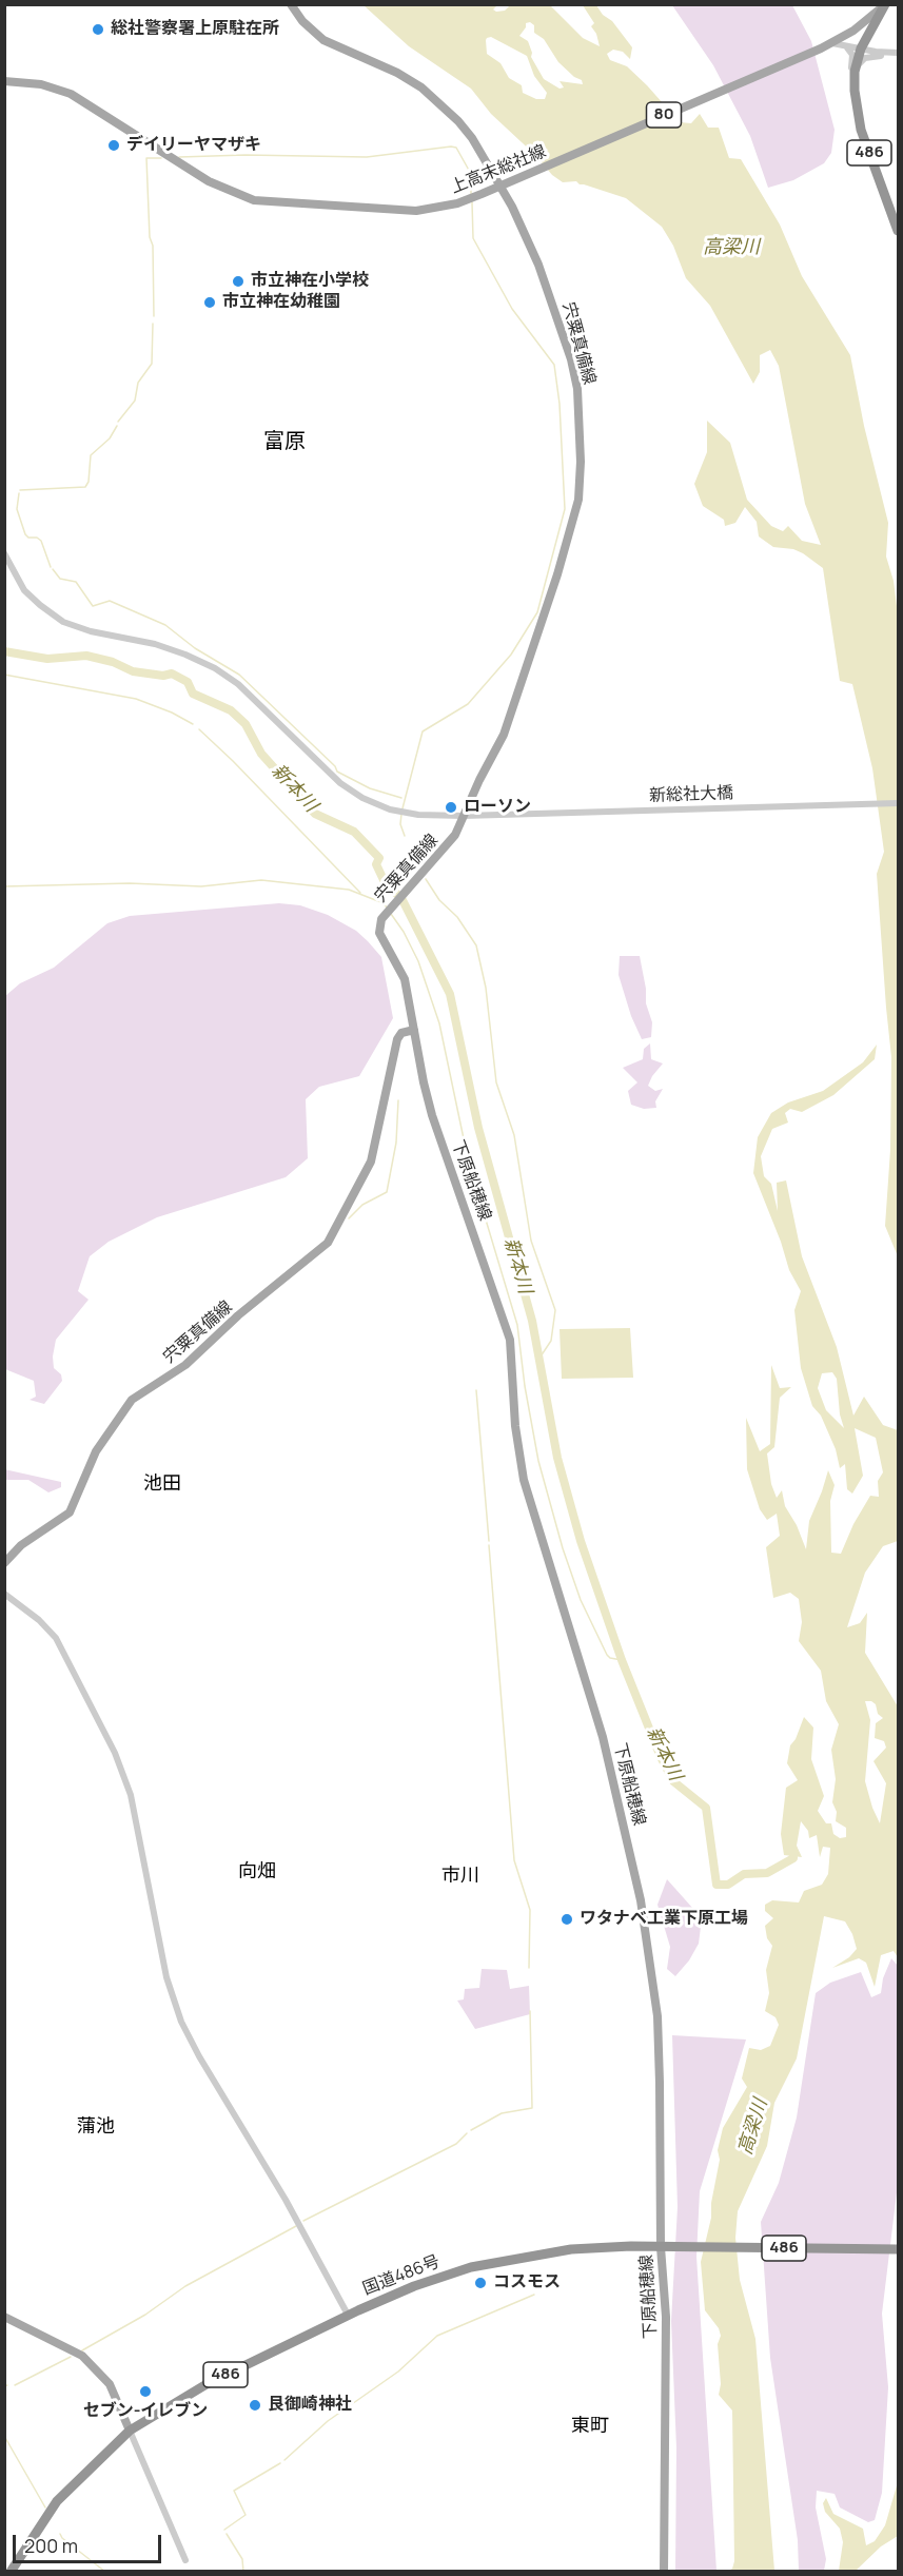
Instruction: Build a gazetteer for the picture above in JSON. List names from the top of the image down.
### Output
{
  "streets": {
    "highway": ["486", "国道486号"],
    "main road": [
      "80",
      "上高末総社線",
      "宍粟真備線",
      "下原船穂線"
    ],
    "street": ["新総社大橋"]
  },
  "crossings": [
    ["486", "上高末総社線"],
    ["上高末総社線", "宍粟真備線"],
    ["宍粟真備線", "新総社大橋"],
    ["宍粟真備線", "下原船穂線"],
    ["下原船穂線", "国道486号"]
  ],
  "districts": [
    "富原",
    "池田",
    "向畑",
    "市川",
    "蒲池",
    "東町"
  ],
  "water": ["高梁川", "新本川"],
  "places": [
    "総社警察署上原駐在所",
    "デイリーヤマザキ",
    "市立神在小学校",
    "市立神在幼稚園",
    "ローソン",
    "ワタナベ工業下原工場",
    "コスモス",
    "セブン-イレブン",
    "艮御崎神社"
  ],
  "scale_bar": "200 m"
}
